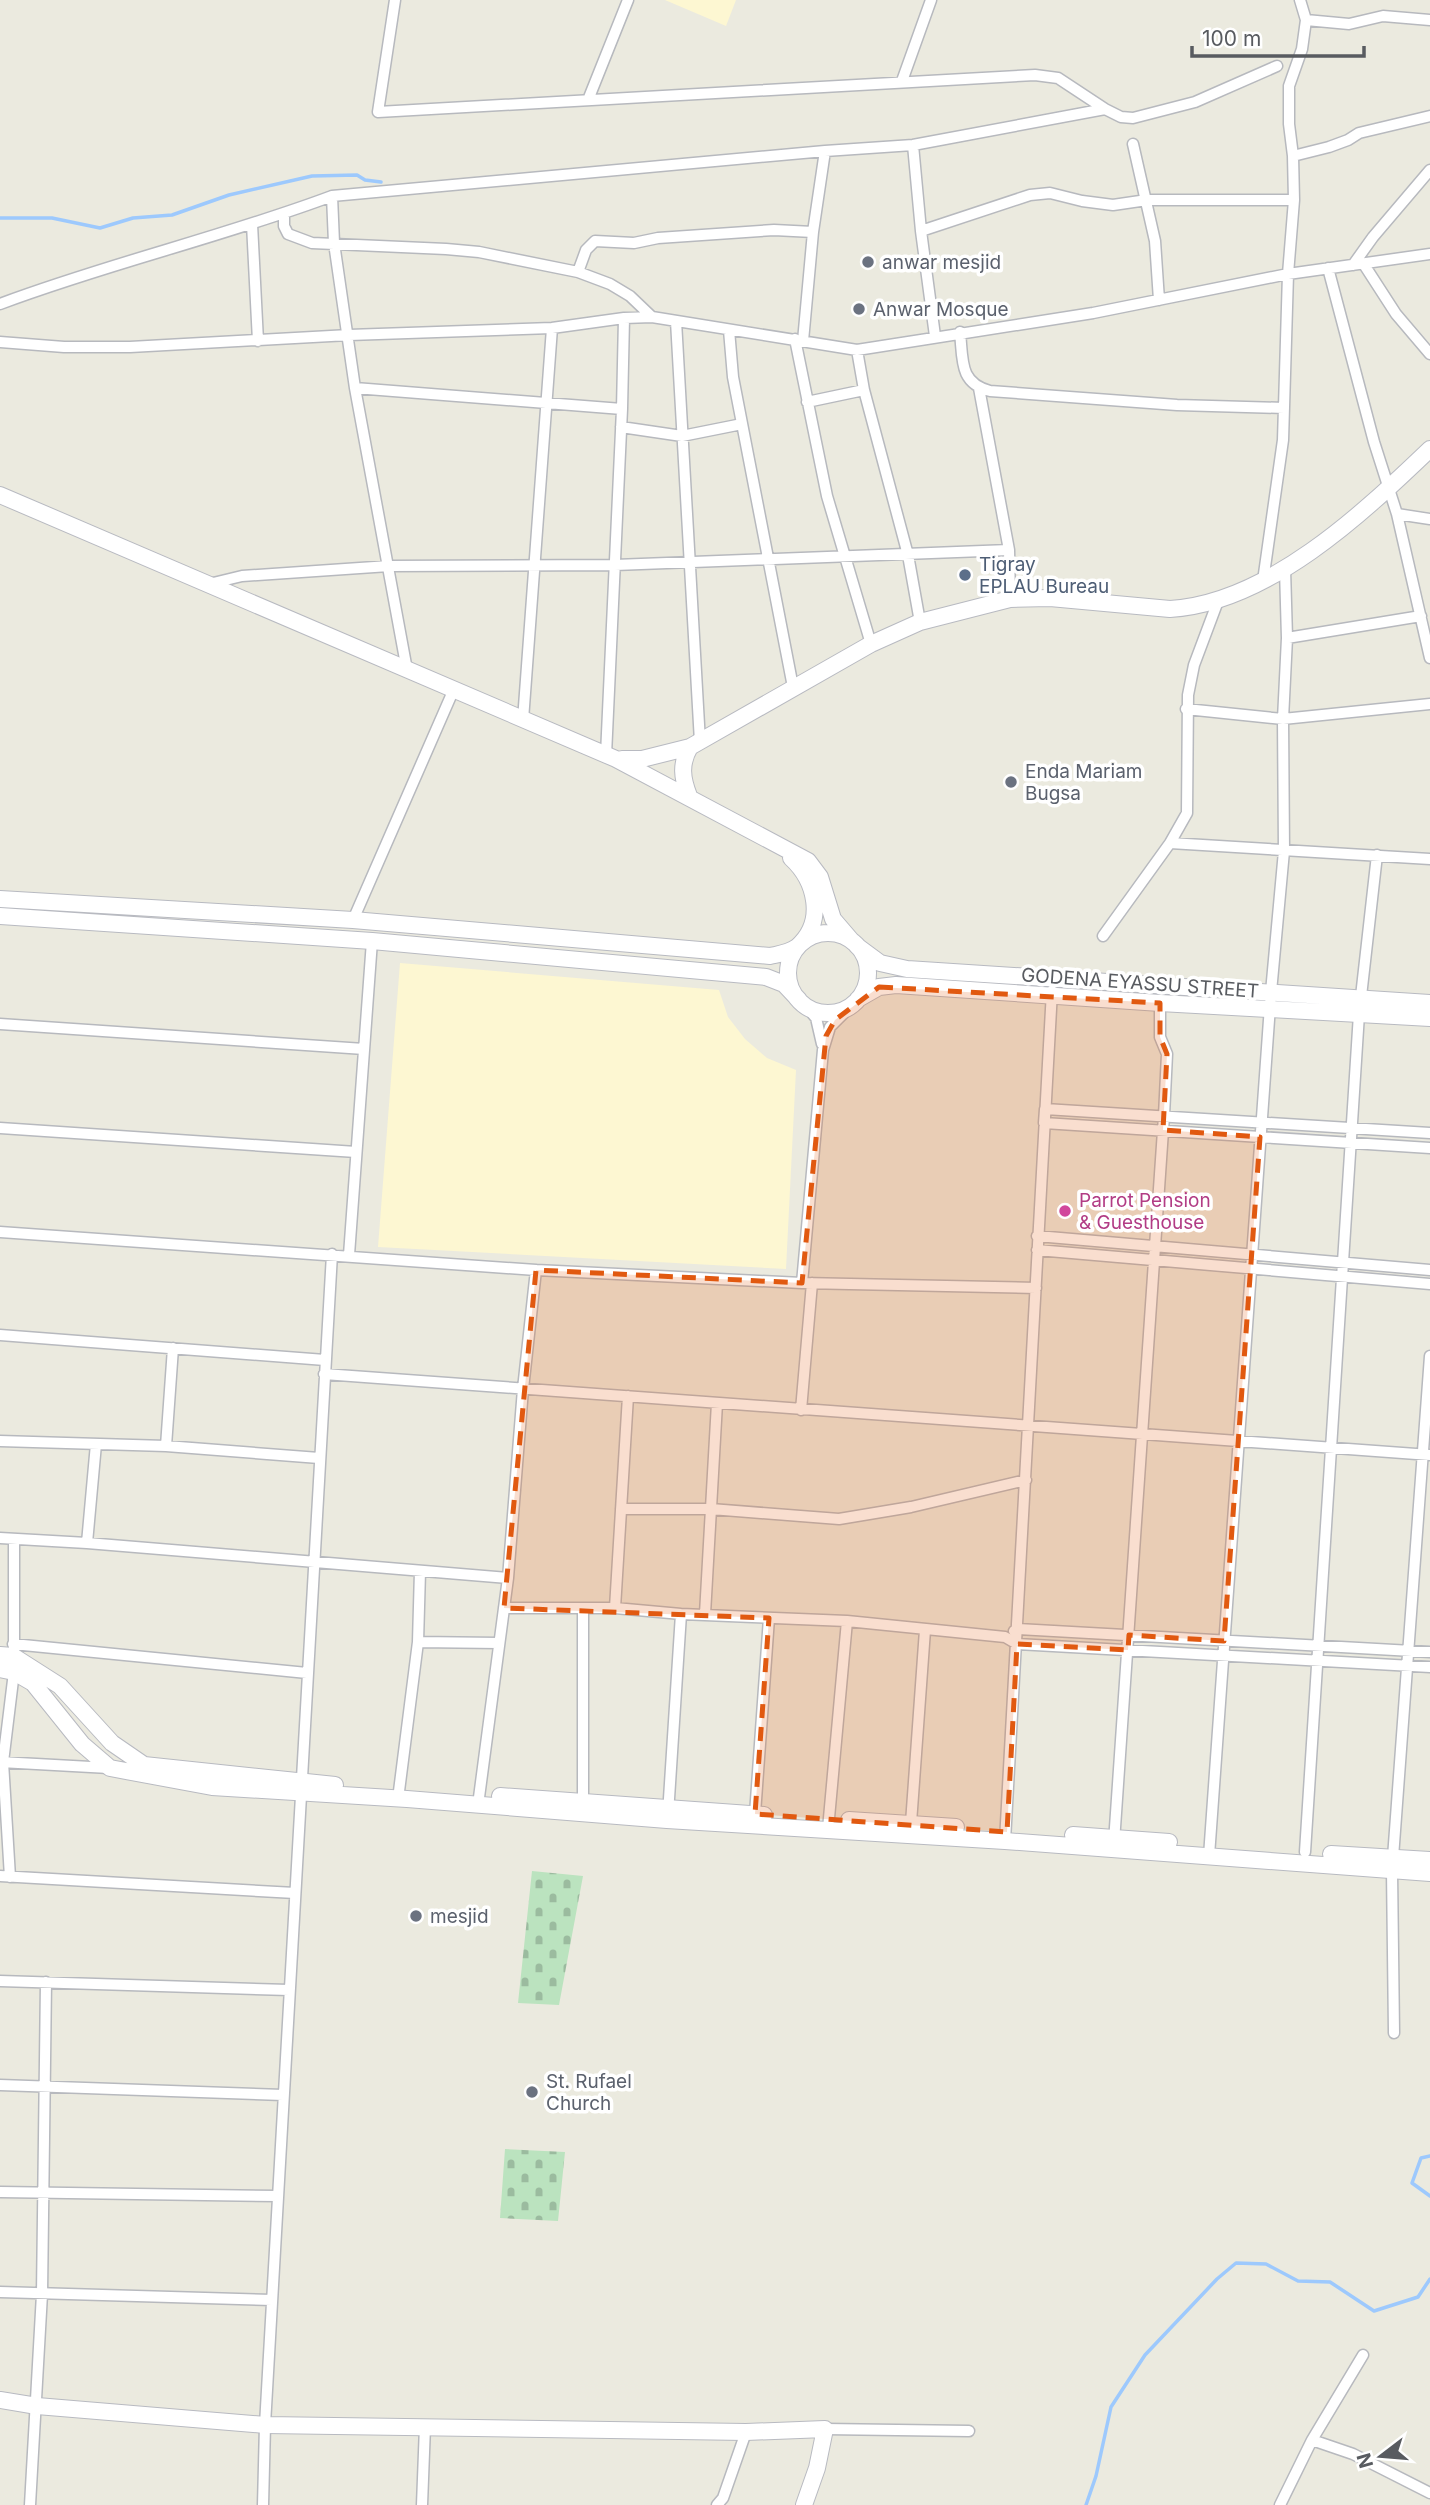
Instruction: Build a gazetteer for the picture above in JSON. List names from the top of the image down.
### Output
{
  "streets": {
    "street": ["GODENA EYASSU STREET"]
  },
  "places": [
    "anwar mesjid",
    "Anwar Mosque",
    "Tigray EPLAU Bureau",
    "Enda Mariam Bugsa",
    "Parrot Pension & Guesthouse",
    "mesjid",
    "St. Rufael Church"
  ],
  "scale_bar": "100 m",
  "north": "left"
}
